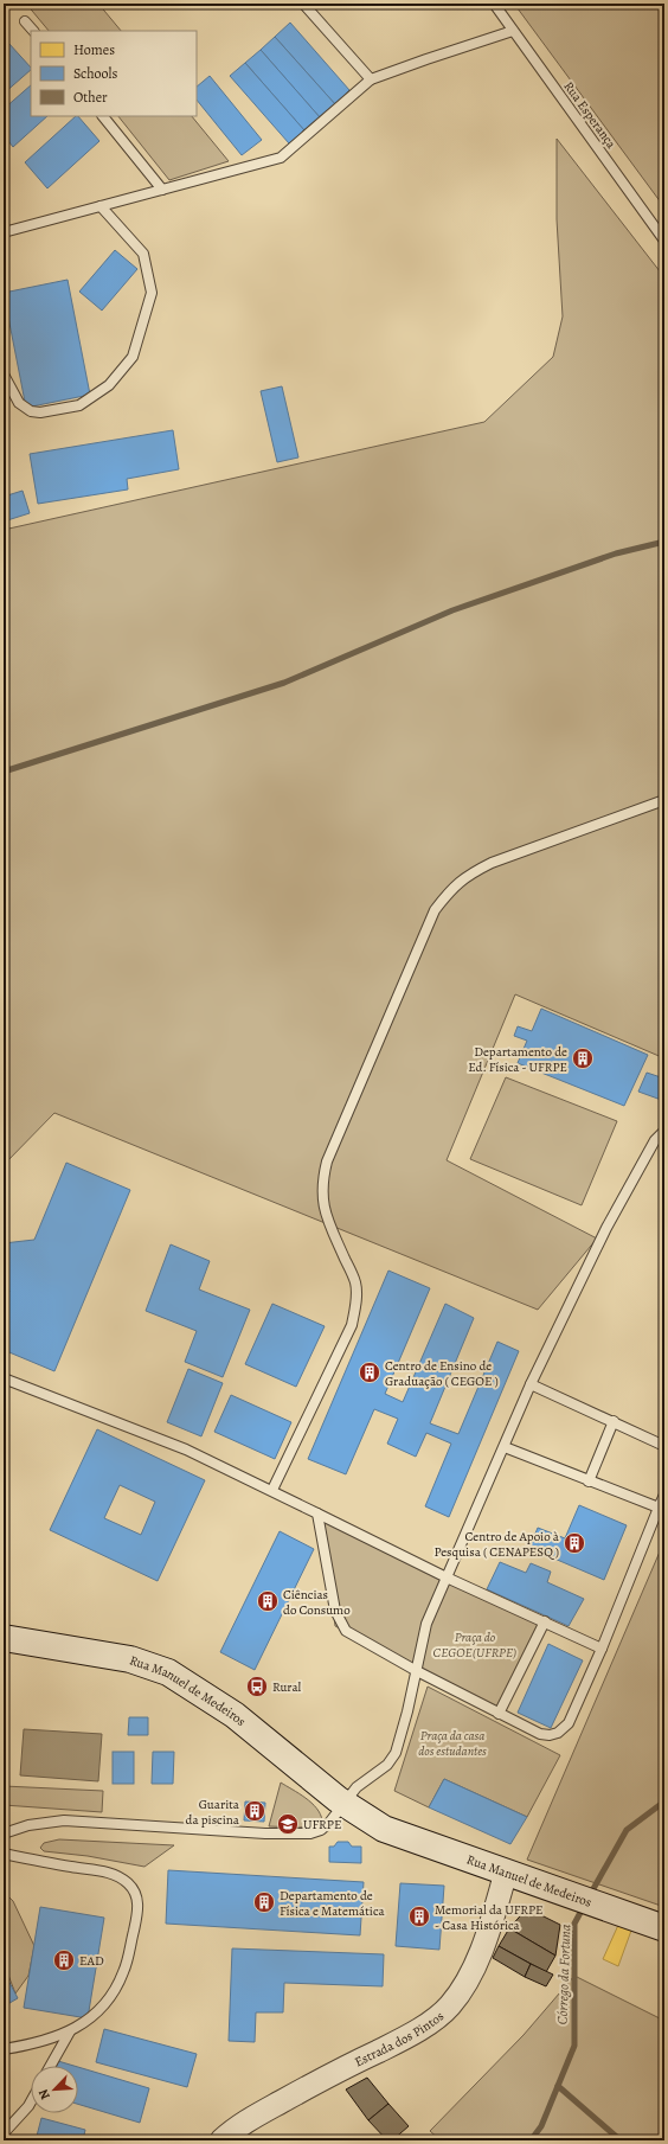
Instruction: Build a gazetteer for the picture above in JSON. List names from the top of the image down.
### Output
{
  "streets": {
    "main road": ["Rua Manuel de Medeiros"],
    "street": ["Estrada dos Pintos"],
    "lane": ["Rua Esperança"]
  },
  "crossings": [
    ["Rua Manuel de Medeiros", "Estrada dos Pintos"]
  ],
  "water": ["Córrego da Fortuna"],
  "parks": ["Praça do CEGOE(UFRPE)", "Praça da casa dos estudantes"],
  "places": {
    "building": [
      "Departamento de Ed. Física - UFRPE",
      "Centro de Ensino de Graduação ( CEGOE )",
      "Centro de Apoio à Pesquisa ( CENAPESQ )",
      "Ciências do Consumo",
      "Guarita da piscina",
      "Departamento de Física e Matemática",
      "Memorial da UFRPE - Casa Histórica",
      "EAD"
    ],
    "bus stop": ["Rural"],
    "school or university": ["UFRPE"]
  },
  "legend": ["Homes", "Schools", "Other"],
  "north": "bottom left"
}
